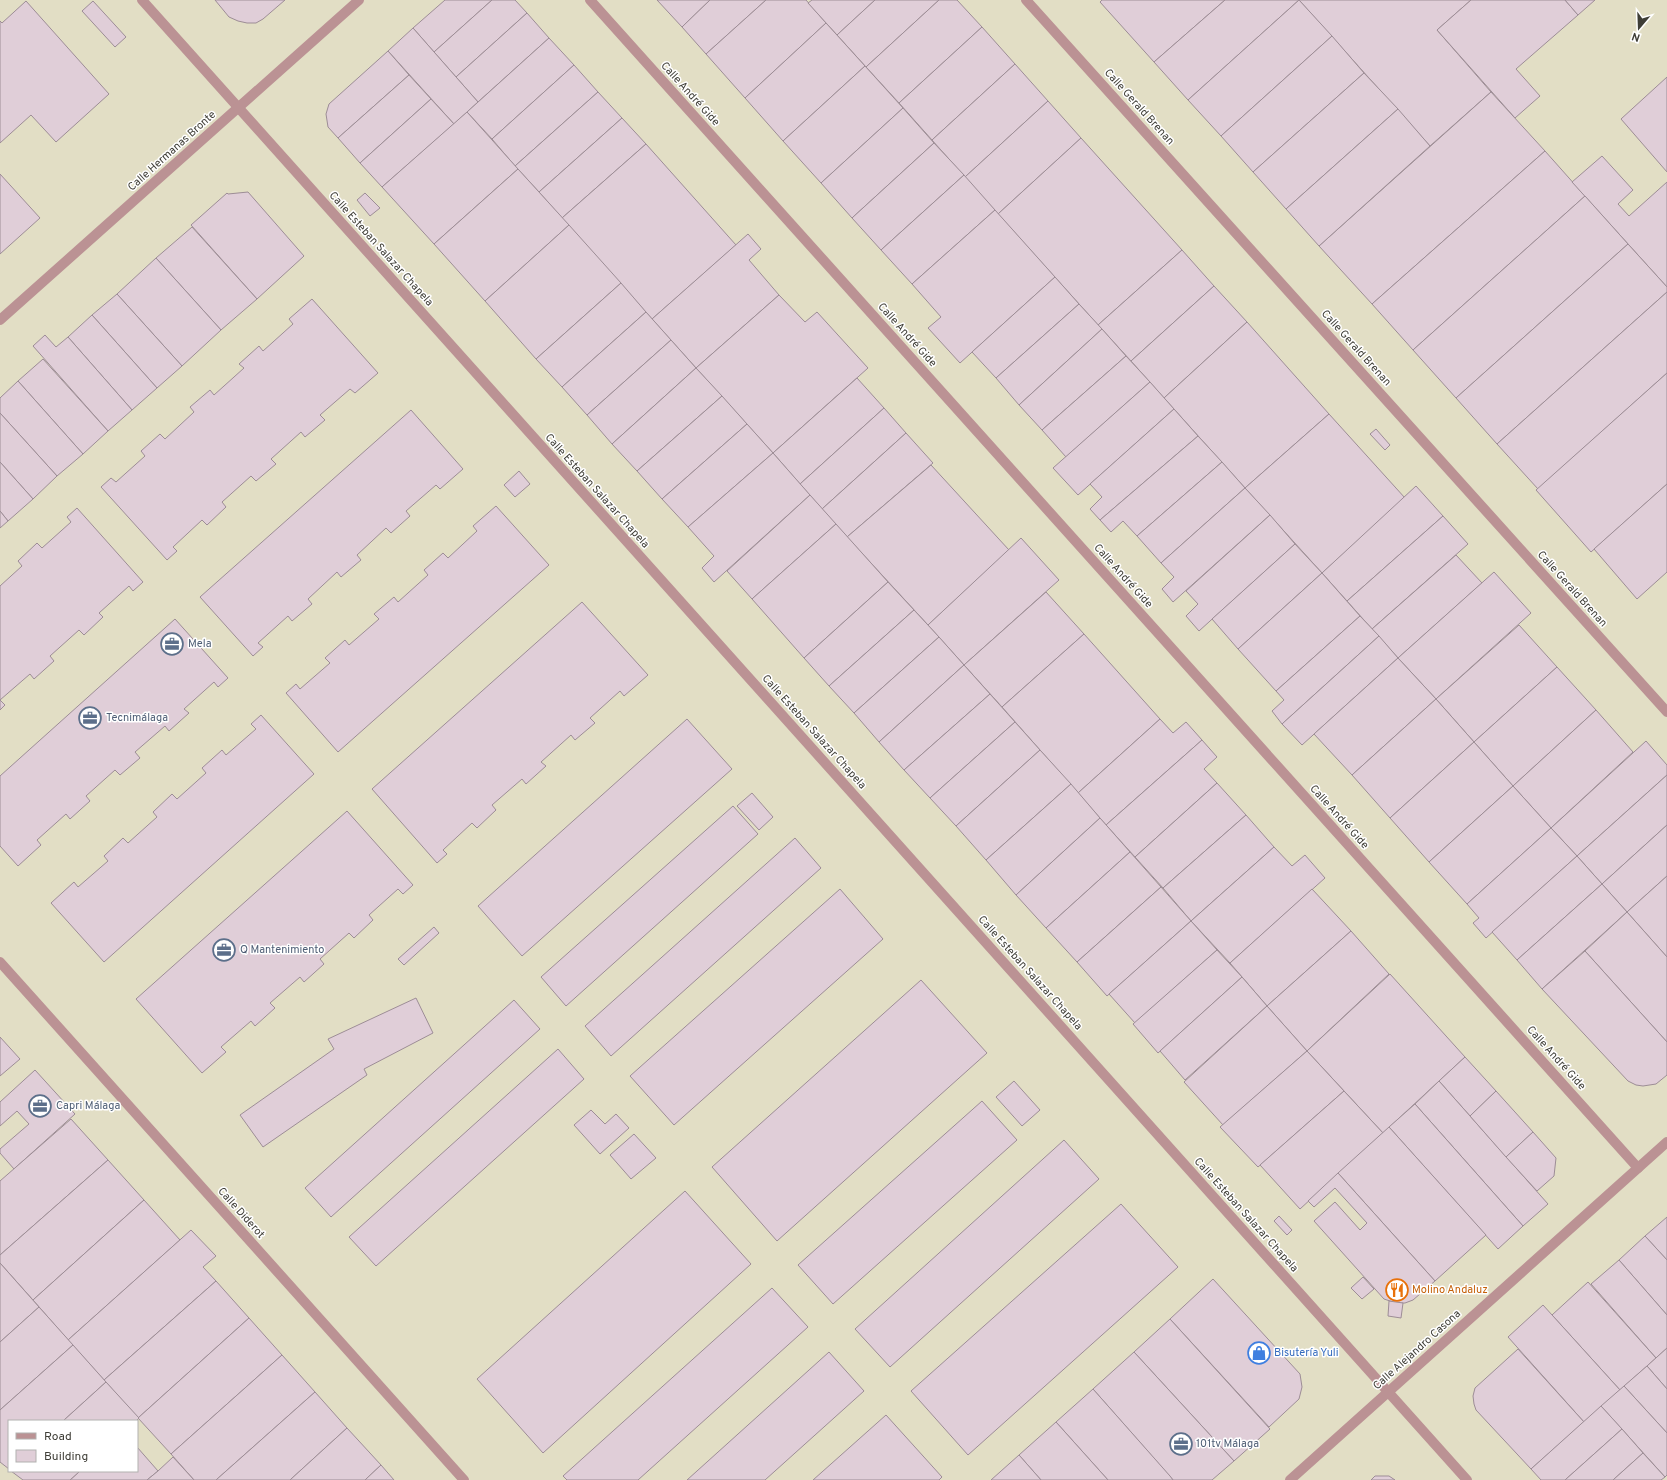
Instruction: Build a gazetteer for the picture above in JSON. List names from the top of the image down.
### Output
{
  "streets": {
    "street": [
      "Calle André Gide",
      "Calle Gerald Brenan",
      "Calle Hermanas Bronte",
      "Calle Esteban Salazar Chapela",
      "Calle Diderot",
      "Calle Alejandro Casona"
    ]
  },
  "crossings": [
    ["Calle André Gide", "Calle Alejandro Casona"],
    ["Calle Hermanas Bronte", "Calle Esteban Salazar Chapela"],
    ["Calle Esteban Salazar Chapela", "Calle Alejandro Casona"]
  ],
  "places": {
    "office": [
      "Mela",
      "Tecnimálaga",
      "Q Mantenimiento",
      "Capri Málaga",
      "101tv Málaga"
    ],
    "restaurant": ["Molino Andaluz"],
    "shop": ["Bisutería Yuli"]
  },
  "legend": ["Road", "Building"],
  "north": "bottom"
}
